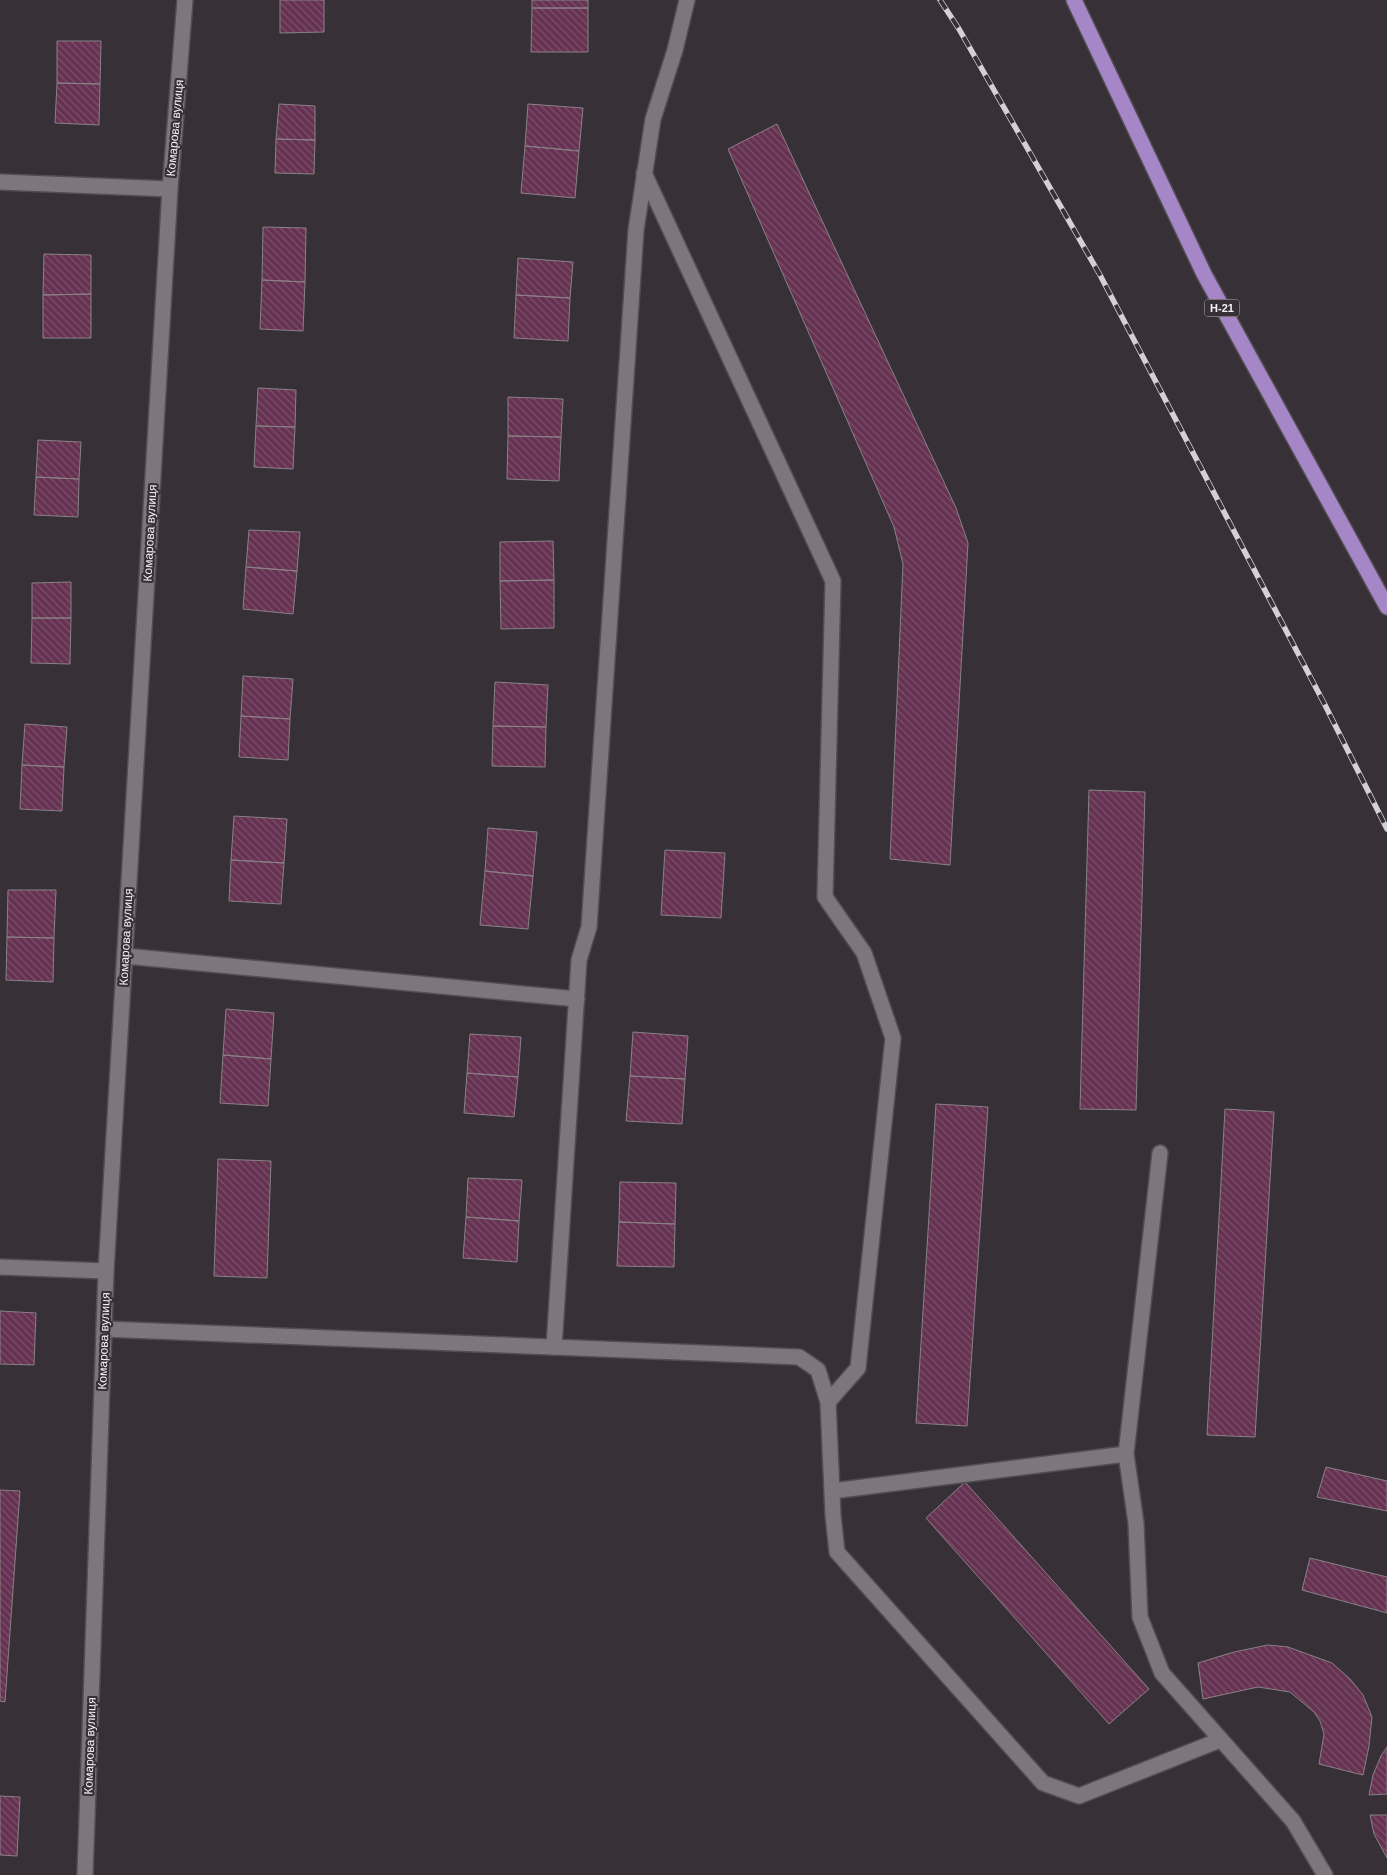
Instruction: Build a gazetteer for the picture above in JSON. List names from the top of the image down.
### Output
{
  "streets": {
    "main road": ["Н-21"],
    "street": ["Комарова вулиця"]
  }
}
